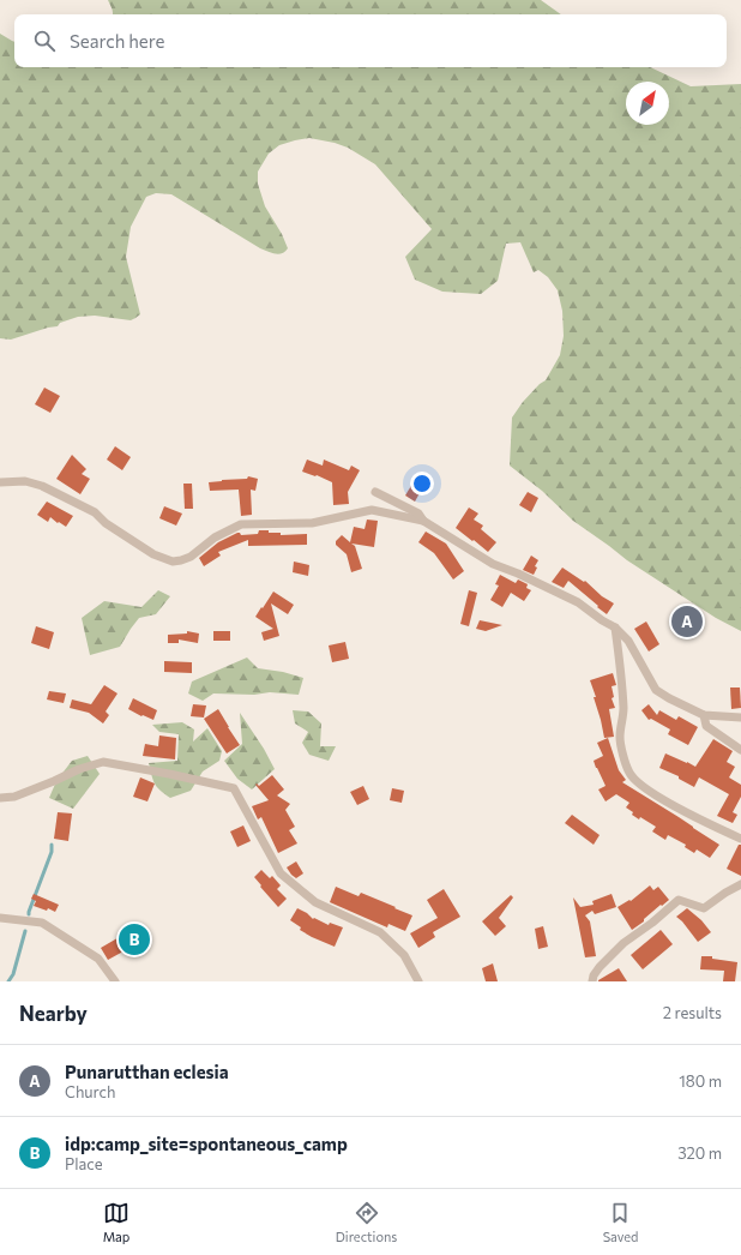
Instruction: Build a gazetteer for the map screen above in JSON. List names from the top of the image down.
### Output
{
  "north": "top right",
  "page": {
    "search": "Search here",
    "pins": ["A", "B"],
    "heading": ["Nearby", "2 results"],
    "list": [
      {
        "mark": "A",
        "name": "Punarutthan eclesia",
        "note": "Church",
        "value": "180 m"
      },
      {
        "mark": "B",
        "name": "idp:camp_site=spontaneous_camp",
        "note": "Place",
        "value": "320 m"
      }
    ],
    "nav": ["Map", "Directions", "Saved"]
  }
}
